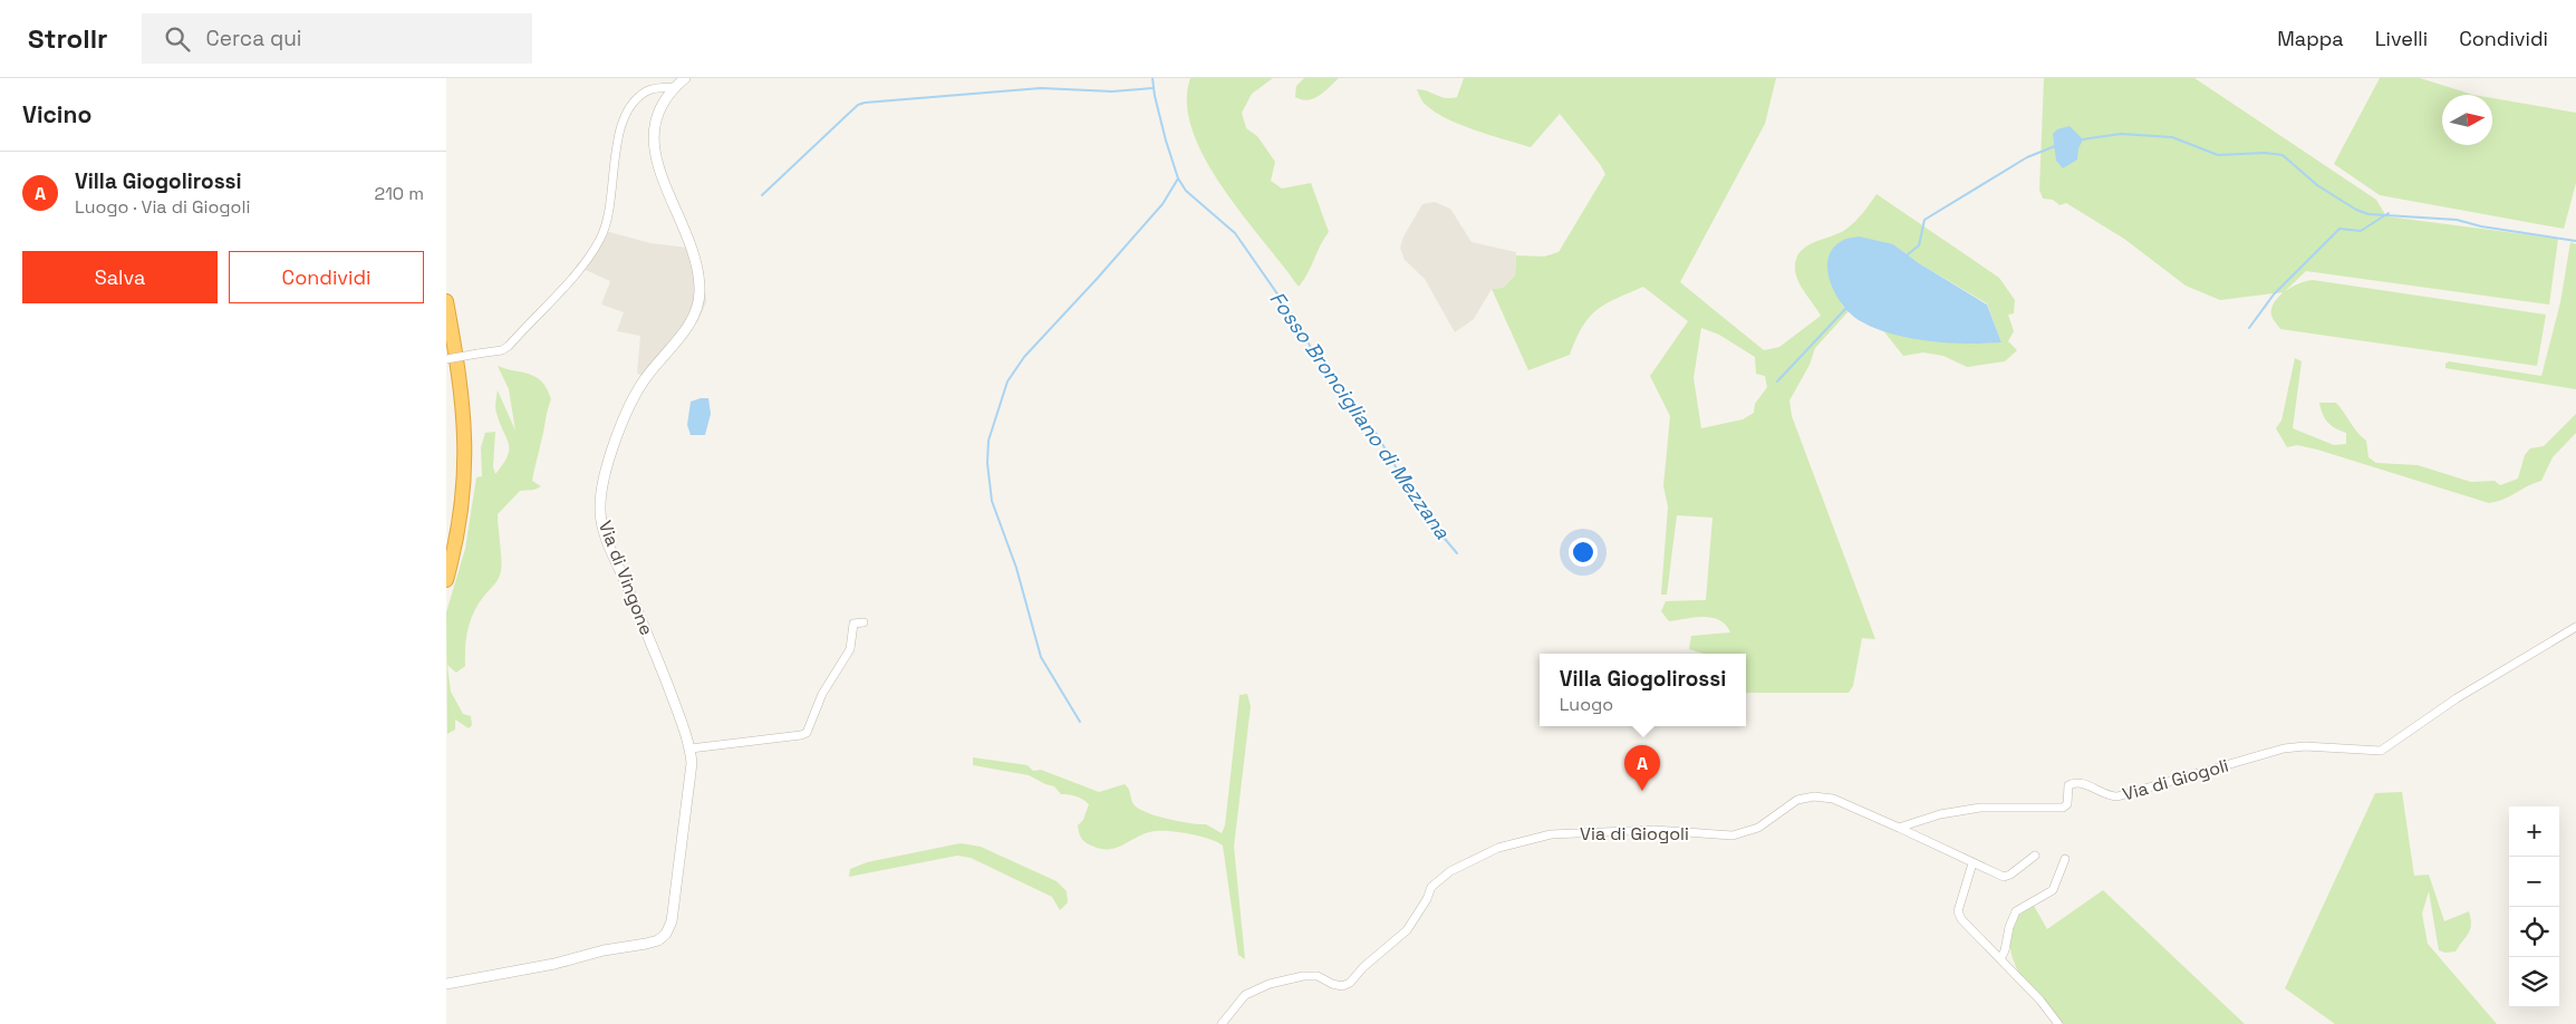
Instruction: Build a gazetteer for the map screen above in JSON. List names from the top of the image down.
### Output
{
  "streets": {
    "street": ["Via di Vingone", "Via di Giogoli"]
  },
  "water": ["Fosso Broncigliano di Mezzana"],
  "north": "right",
  "page": {
    "header": "Strollr",
    "search": "Cerca qui",
    "nav": ["Mappa", "Livelli", "Condividi"],
    "heading": "Vicino",
    "list": [
      {
        "mark": "A",
        "name": "Villa Giogolirossi",
        "note": "Luogo · Via di Giogoli",
        "value": "210 m"
      }
    ],
    "buttons": ["Salva", "Condividi"],
    "popup": ["Villa Giogolirossi", "Luogo"],
    "pins": "A",
    "map_buttons": ["+", "−"]
  }
}
